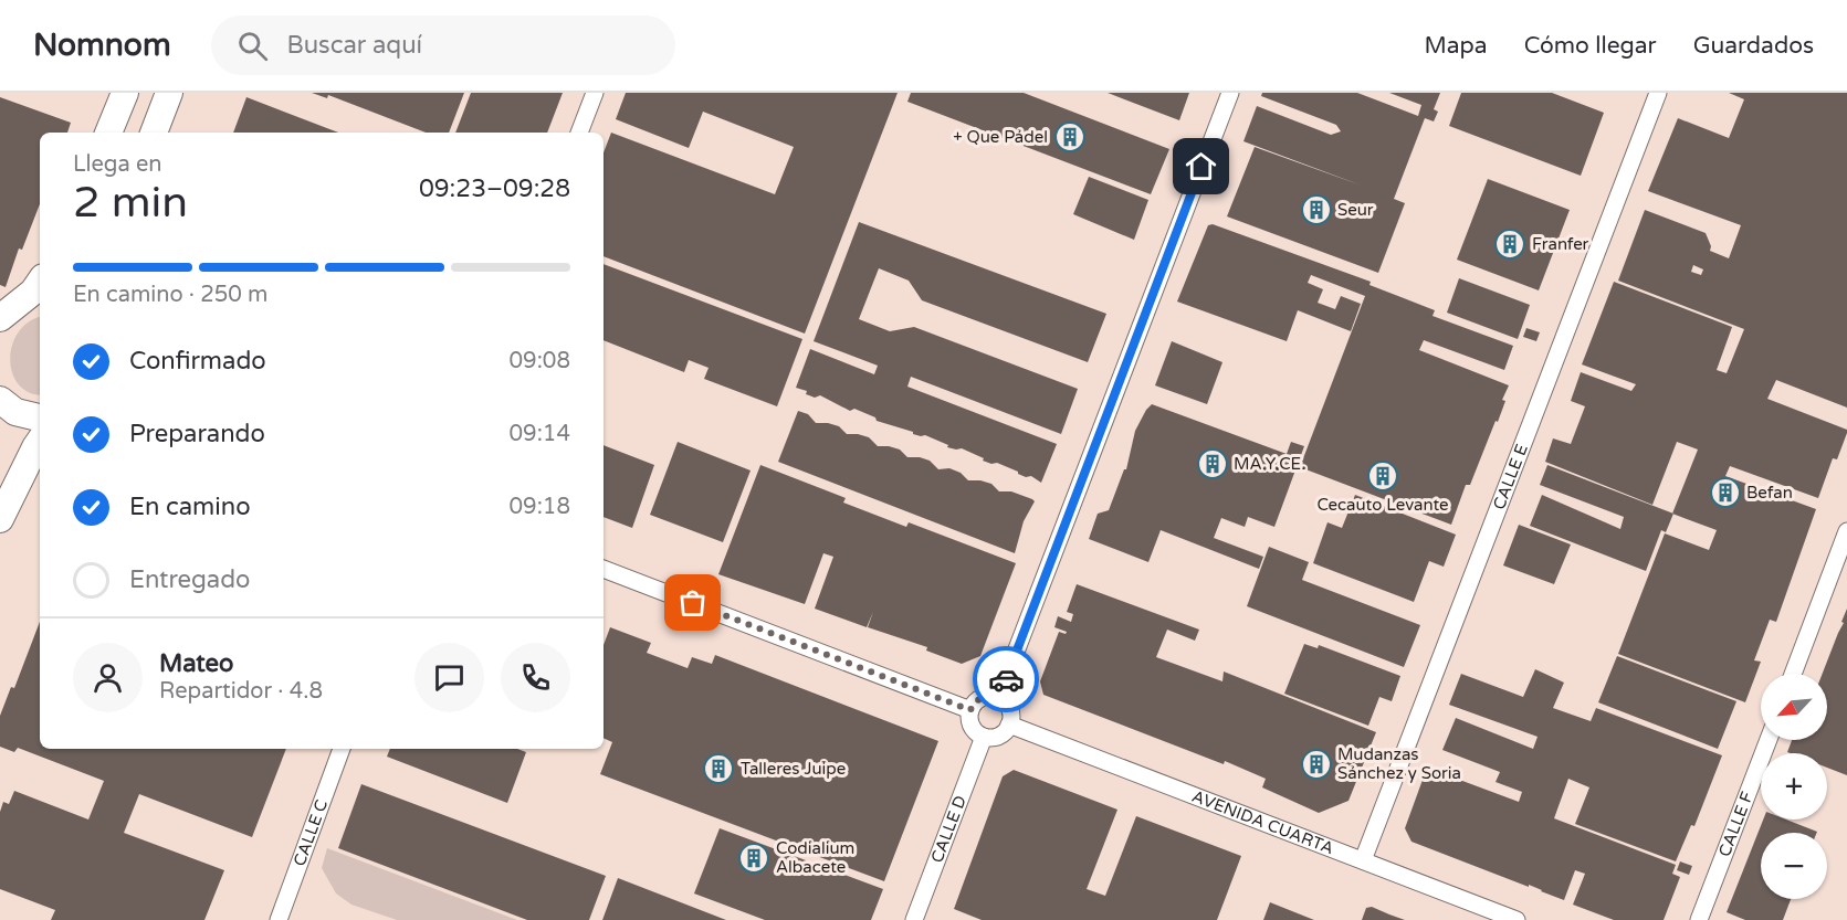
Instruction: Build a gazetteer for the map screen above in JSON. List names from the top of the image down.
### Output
{
  "streets": {
    "street": [
      "CALLE E",
      "AVENIDA CUARTA",
      "CALLE F",
      "CALLE D",
      "CALLE C"
    ]
  },
  "crossings": [
    ["CALLE E", "AVENIDA CUARTA"],
    ["AVENIDA CUARTA", "CALLE D"]
  ],
  "places": {
    "building": [
      "+ Que Pádel",
      "Seur",
      "Franfer",
      "MA.Y.CE.",
      "Cecauto Levante",
      "Befan",
      "Mudanzas Sánchez y Soria",
      "Talleres Juipe",
      "Codialium Albacete"
    ]
  },
  "north": "bottom left",
  "page": {
    "header": "Nomnom",
    "search": "Buscar aquí",
    "nav": ["Mapa", "Cómo llegar", "Guardados"],
    "heading": ["2 min", "Llega en", "09:23–09:28"],
    "panel": ["Mateo", "Repartidor · 4.8"],
    "bar": "En camino · 250 m",
    "list": [
      ["Confirmado", "09:08"],
      ["Preparando", "09:14"],
      ["En camino", "09:18"],
      "Entregado"
    ],
    "map_buttons": ["+", "−"]
  }
}
